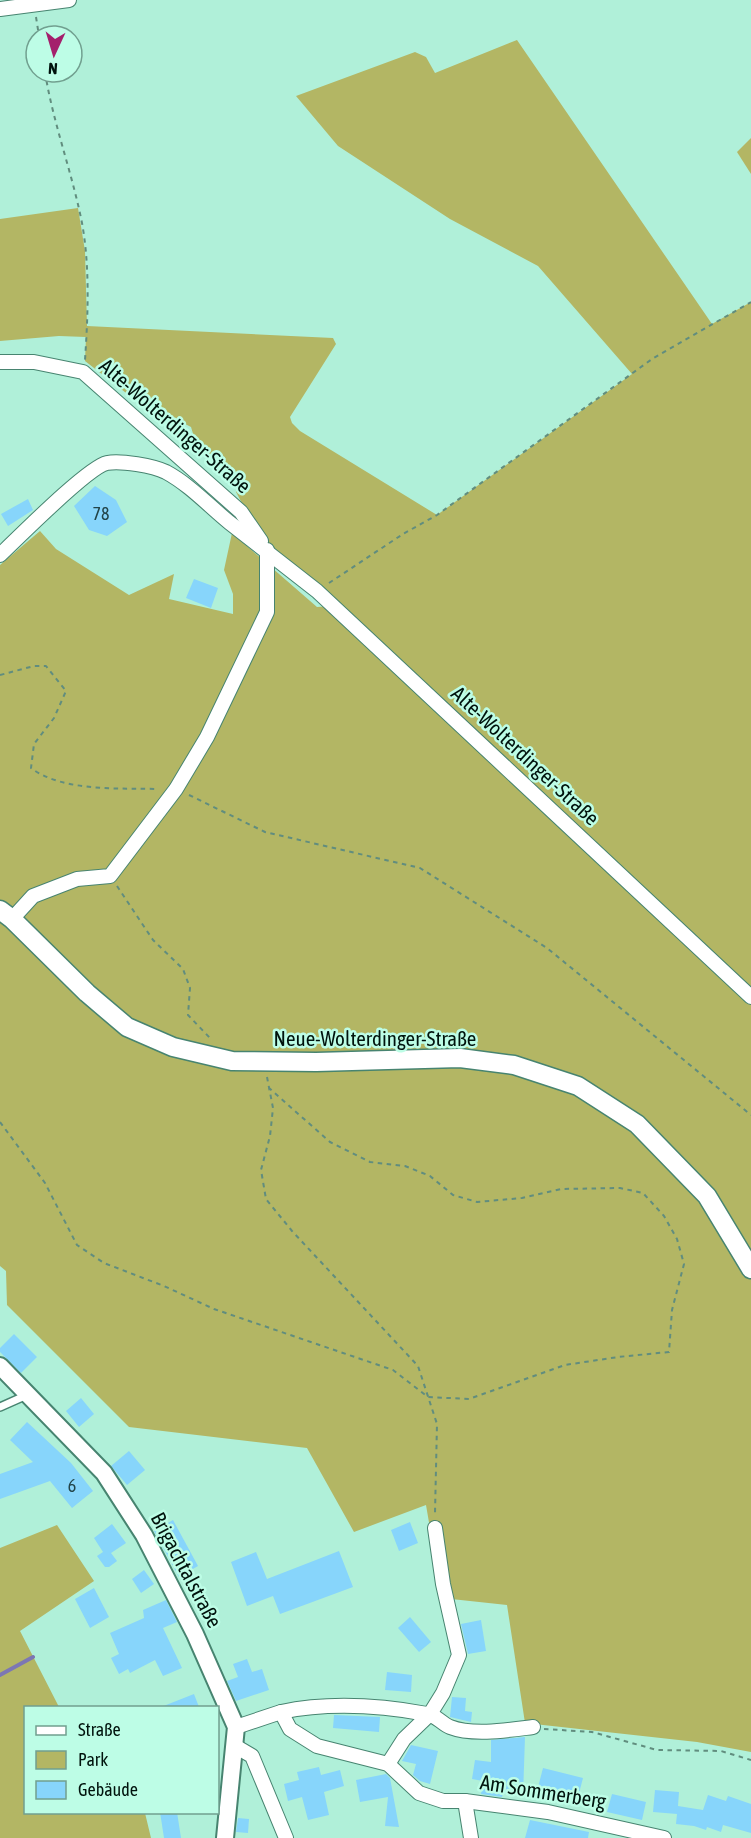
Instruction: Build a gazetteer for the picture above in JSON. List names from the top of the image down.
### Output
{
  "streets": {
    "main road": ["Neue-Wolterdinger-Straße"],
    "street": ["Alte-Wolterdinger-Straße", "Brigachtalstraße", "Am Sommerberg"]
  },
  "house_numbers": ["78", "6"],
  "legend": ["Straße", "Park", "Gebäude"],
  "north": "bottom"
}
